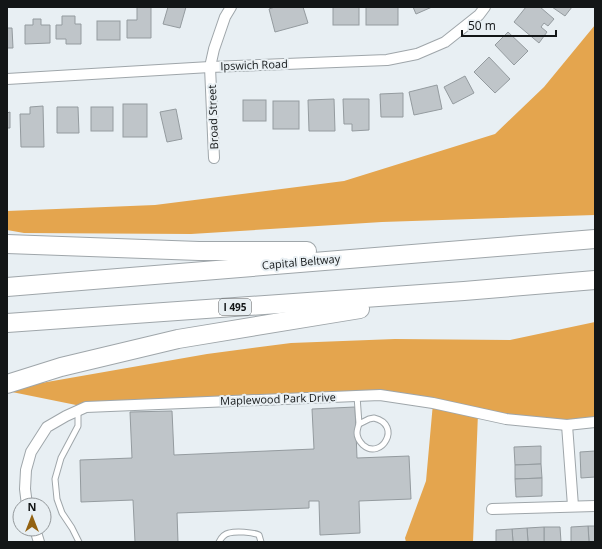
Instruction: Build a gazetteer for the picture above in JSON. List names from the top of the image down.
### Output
{
  "streets": {
    "highway": ["Capital Beltway", "I 495"],
    "street": ["Ipswich Road", "Broad Street", "Maplewood Park Drive"]
  },
  "crossings": [
    ["Ipswich Road", "Broad Street"]
  ],
  "scale_bar": "50 m",
  "north": "top"
}
